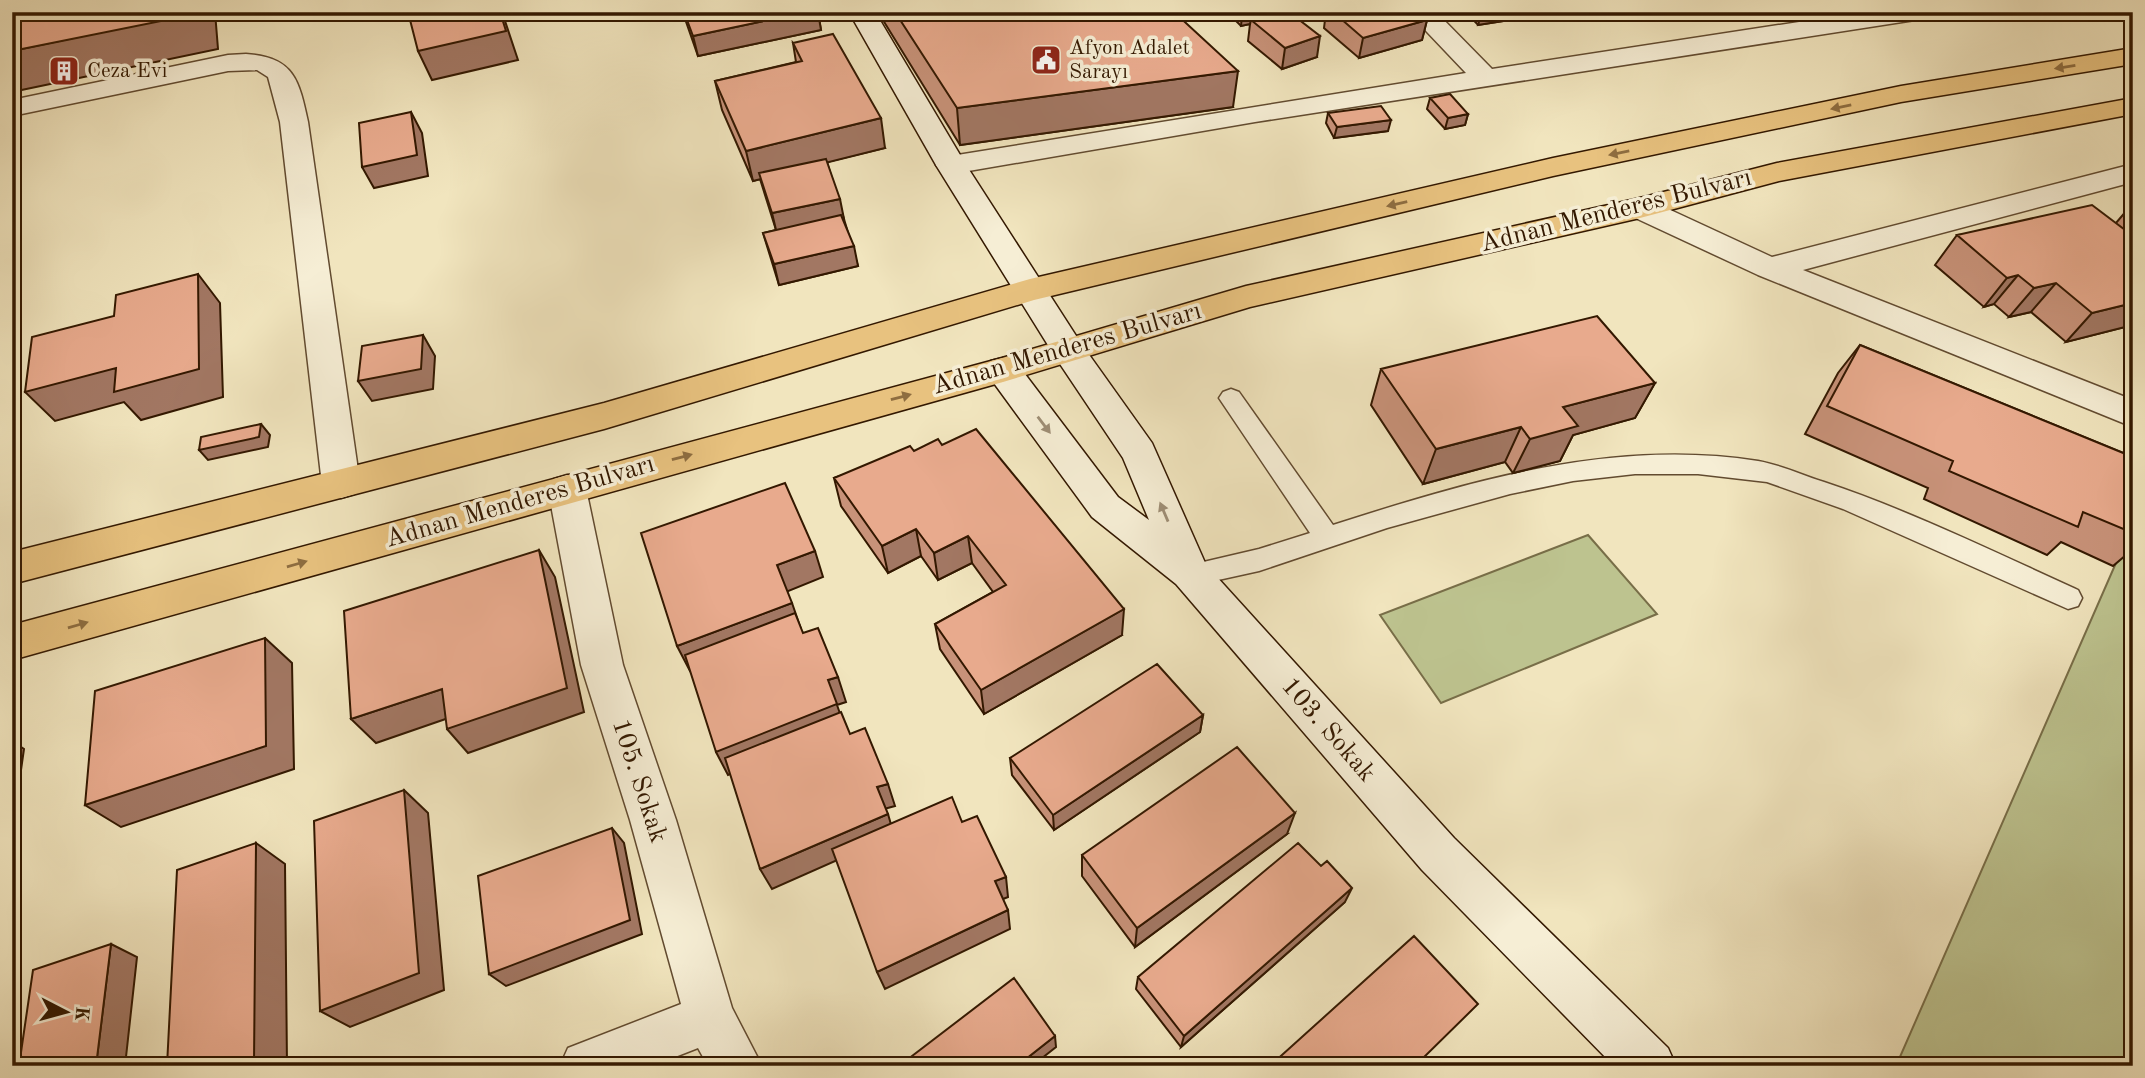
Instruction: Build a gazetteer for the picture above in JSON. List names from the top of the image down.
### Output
{
  "streets": {
    "main road": ["Adnan Menderes Bulvarı"],
    "street": ["103. Sokak", "105. Sokak"]
  },
  "crossings": [
    ["Adnan Menderes Bulvarı", "103. Sokak"],
    ["Adnan Menderes Bulvarı", "105. Sokak"]
  ],
  "places": {
    "public building": ["Afyon Adalet Sarayı"],
    "building": ["Ceza Evi"]
  },
  "north": "right"
}
